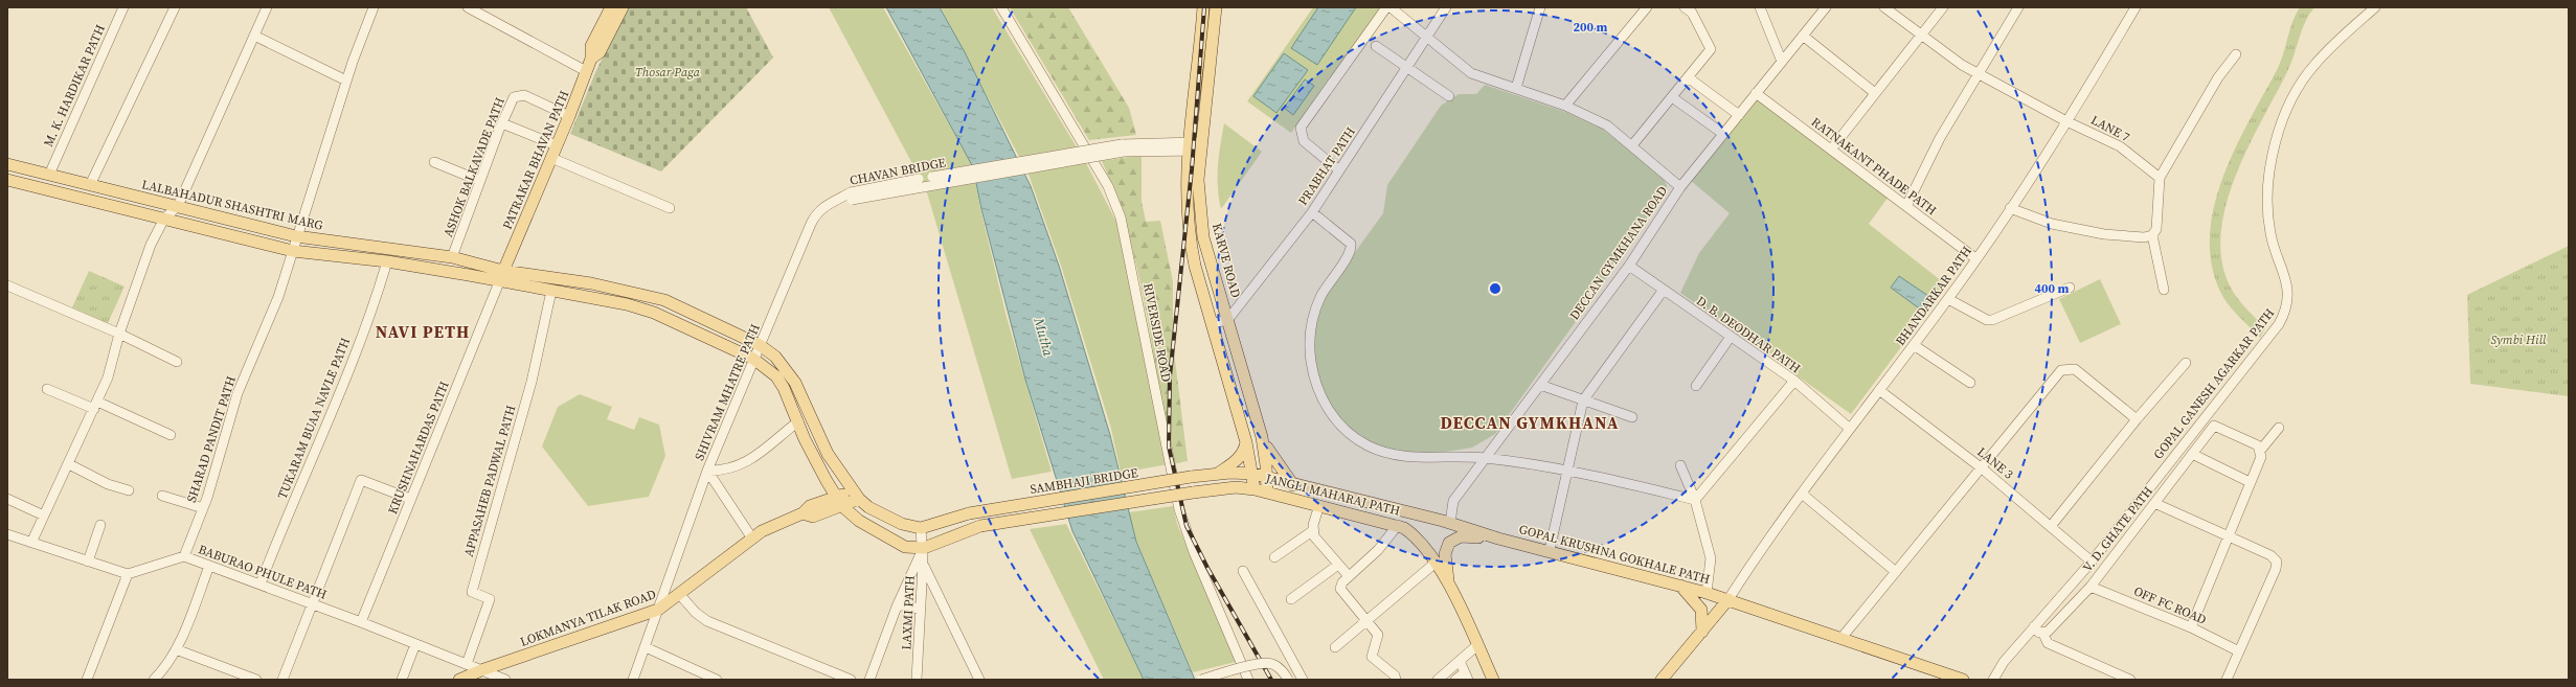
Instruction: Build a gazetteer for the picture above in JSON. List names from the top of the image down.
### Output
{
  "streets": {
    "main road": [
      "PATRAKAR BHAVAN PATH",
      "LALBAHADUR SHASHTRI MARG",
      "KARVE ROAD",
      "SAMBHAJI BRIDGE",
      "JANGLI MAHARAJ PATH",
      "GOPAL KRUSHNA GOKHALE PATH",
      "LOKMANYA TILAK ROAD"
    ],
    "street": [
      "M. K. HARDIKAR PATH",
      "LANE 7",
      "PRABHAT PATH",
      "RATNAKANT PHADE PATH",
      "ASHOK BALKAVADE PATH",
      "CHAVAN BRIDGE",
      "DECCAN GYMKHANA ROAD",
      "BHANDARKAR PATH",
      "RIVERSIDE ROAD",
      "D. B. DEODHAR PATH",
      "GOPAL GANESH AGARKAR PATH",
      "SHIVRAM MHATRE PATH",
      "TUKARAM BUAA NAVLE PATH",
      "SHARAD PANDIT PATH",
      "KRUSHNAHARDAS PATH",
      "LANE 3",
      "APPASAHEB PADWAL PATH",
      "V. D. GHATE PATH",
      "BABURAO PHULE PATH",
      "OFF FC ROAD",
      "LAXMI PATH"
    ]
  },
  "crossings": [
    ["M. K. HARDIKAR PATH", "LALBAHADUR SHASHTRI MARG"],
    ["LANE 7", "BHANDARKAR PATH"],
    ["PATRAKAR BHAVAN PATH", "ASHOK BALKAVADE PATH"],
    ["PATRAKAR BHAVAN PATH", "LALBAHADUR SHASHTRI MARG"],
    ["PRABHAT PATH", "KARVE ROAD"],
    ["RATNAKANT PHADE PATH", "DECCAN GYMKHANA ROAD"],
    ["RATNAKANT PHADE PATH", "BHANDARKAR PATH"],
    ["ASHOK BALKAVADE PATH", "LALBAHADUR SHASHTRI MARG"],
    ["CHAVAN BRIDGE", "KARVE ROAD"],
    ["CHAVAN BRIDGE", "SHIVRAM MHATRE PATH"],
    ["LALBAHADUR SHASHTRI MARG", "SHIVRAM MHATRE PATH"],
    ["LALBAHADUR SHASHTRI MARG", "SHARAD PANDIT PATH"],
    ["LALBAHADUR SHASHTRI MARG", "SAMBHAJI BRIDGE"],
    ["LALBAHADUR SHASHTRI MARG", "LAXMI PATH"],
    ["DECCAN GYMKHANA ROAD", "D. B. DEODHAR PATH"],
    ["DECCAN GYMKHANA ROAD", "GOPAL KRUSHNA GOKHALE PATH"],
    ["KARVE ROAD", "JANGLI MAHARAJ PATH"],
    ["KARVE ROAD", "GOPAL KRUSHNA GOKHALE PATH"],
    ["BHANDARKAR PATH", "D. B. DEODHAR PATH"],
    ["BHANDARKAR PATH", "LANE 3"],
    ["BHANDARKAR PATH", "GOPAL KRUSHNA GOKHALE PATH"],
    ["GOPAL GANESH AGARKAR PATH", "LANE 3"],
    ["SHIVRAM MHATRE PATH", "LOKMANYA TILAK ROAD"],
    ["TUKARAM BUAA NAVLE PATH", "BABURAO PHULE PATH"],
    ["SHARAD PANDIT PATH", "BABURAO PHULE PATH"],
    ["KRUSHNAHARDAS PATH", "BABURAO PHULE PATH"],
    ["APPASAHEB PADWAL PATH", "BABURAO PHULE PATH"],
    ["SAMBHAJI BRIDGE", "GOPAL KRUSHNA GOKHALE PATH"],
    ["SAMBHAJI BRIDGE", "LAXMI PATH"],
    ["JANGLI MAHARAJ PATH", "LAXMI PATH"],
    ["V. D. GHATE PATH", "OFF FC ROAD"],
    ["BABURAO PHULE PATH", "LOKMANYA TILAK ROAD"]
  ],
  "districts": ["NAVI PETH", "DECCAN GYMKHANA"],
  "water": ["Mutha"],
  "parks": ["Thosar Paga", "Symbi Hill"],
  "rings": ["200 m", "400 m"]
}
